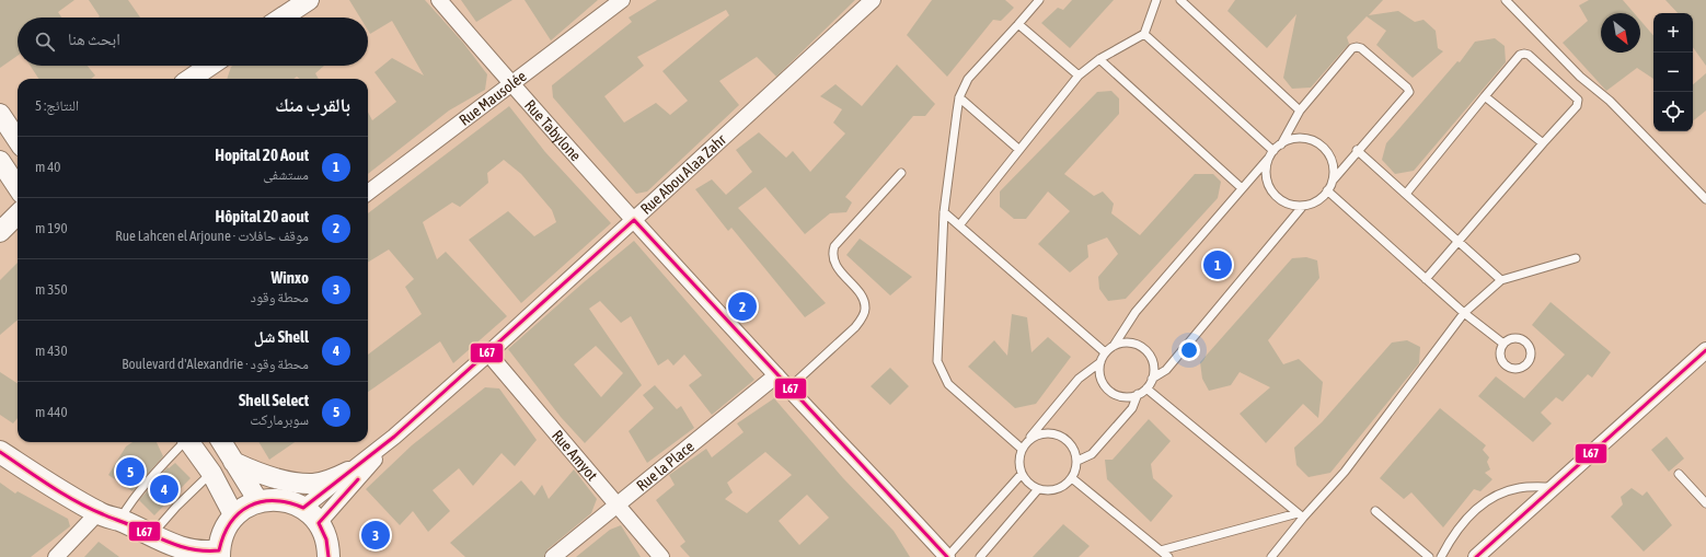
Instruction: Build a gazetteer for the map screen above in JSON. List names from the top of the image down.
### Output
{
  "streets": {
    "street": [
      "Rue Mausolée",
      "Rue Tabylone",
      "Rue Abou Alaa Zahr",
      "Rue Amyot",
      "Rue la Place"
    ]
  },
  "crossings": [
    ["Rue Mausolée", "Rue Tabylone"],
    ["Rue Tabylone", "Rue Abou Alaa Zahr"],
    ["Rue Tabylone", "Rue la Place"],
    ["Rue Abou Alaa Zahr", "Rue Amyot"],
    ["Rue Amyot", "Rue la Place"]
  ],
  "lines": ["transit line L67"],
  "north": "bottom right",
  "page": {
    "map_buttons": ["+", "−"],
    "search": "ابحث هنا",
    "heading": ["بالقرب منك", "النتائج: 5"],
    "list": [
      {
        "mark": "1",
        "name": "Hopital 20 Aout",
        "note": "مستشفى",
        "value": "40 m"
      },
      {
        "mark": "2",
        "name": "Hôpital 20 aout",
        "note": "موقف حافلات · Rue Lahcen el Arjoune",
        "value": "190 m"
      },
      {
        "mark": "3",
        "name": "Winxo",
        "note": "محطة وقود",
        "value": "350 m"
      },
      {
        "mark": "4",
        "name": "Shell شل",
        "note": "محطة وقود · Boulevard d'Alexandrie",
        "value": "430 m"
      },
      {
        "mark": "5",
        "name": "Shell Select",
        "note": "سوبرماركت",
        "value": "440 m"
      }
    ],
    "pins": [
      "1",
      "2",
      "5",
      "4",
      "3"
    ]
  }
}
